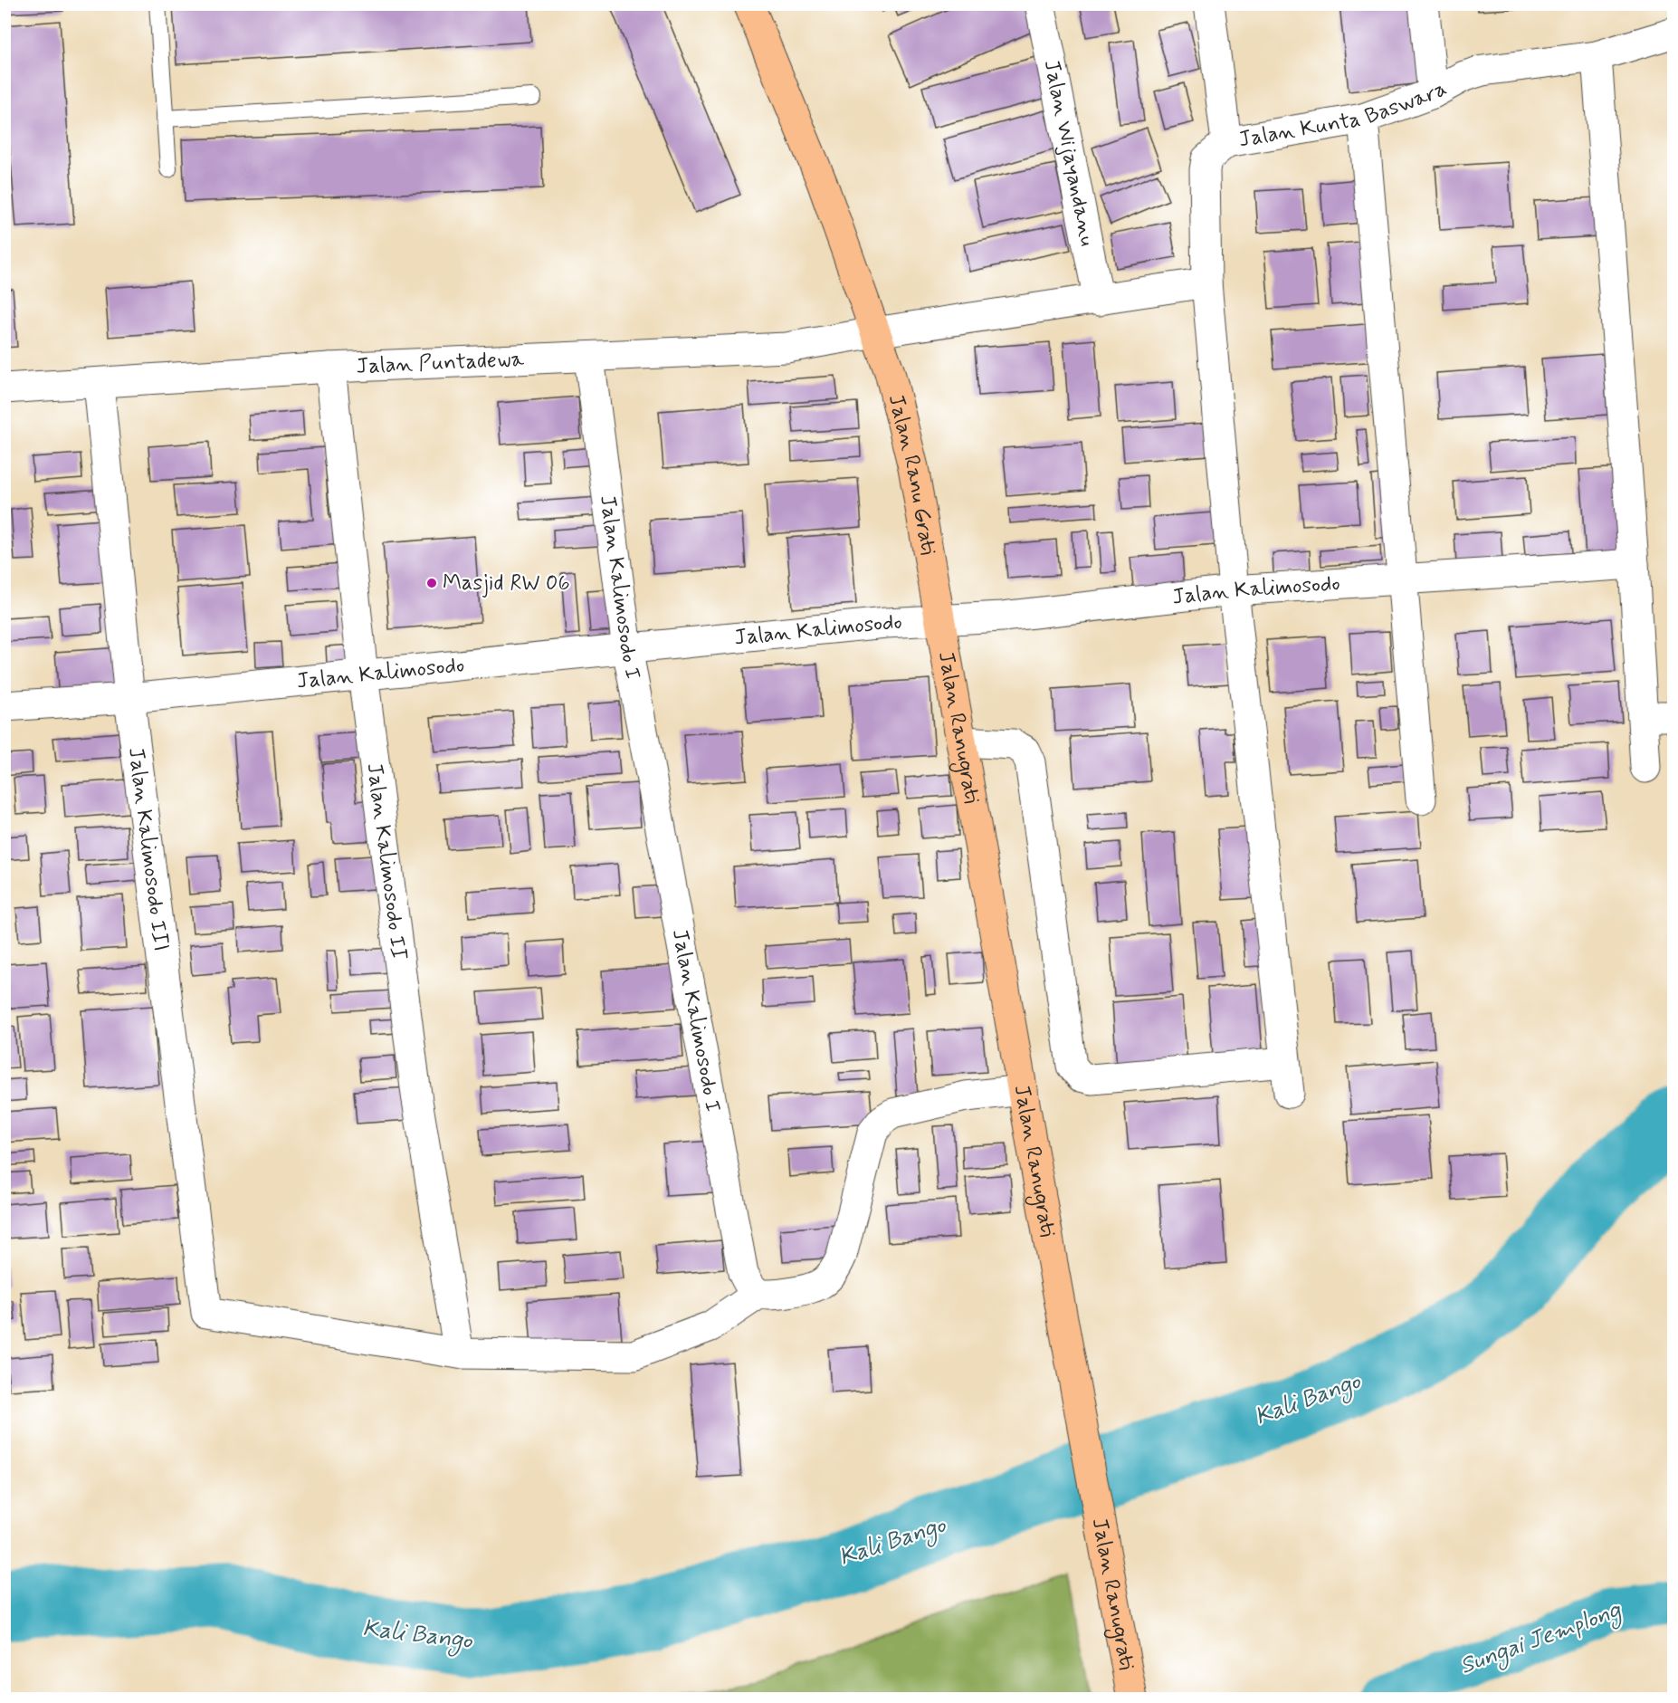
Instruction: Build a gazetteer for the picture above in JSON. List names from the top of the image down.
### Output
{
  "streets": {
    "main road": ["Jalan Ranu Grati", "Jalan Ranugrati"],
    "street": [
      "Jalan Kunta Baswara",
      "Jalan Wijayandanu",
      "Jalan Puntadewa",
      "Jalan Kalimosodo I",
      "Jalan Kalimosodo",
      "Jalan Kalimosodo III",
      "Jalan Kalimosodo II"
    ]
  },
  "crossings": [
    ["Jalan Kunta Baswara", "Jalan Kalimosodo"],
    ["Jalan Puntadewa", "Jalan Ranu Grati"],
    ["Jalan Puntadewa", "Jalan Kalimosodo I"],
    ["Jalan Puntadewa", "Jalan Kalimosodo III"],
    ["Jalan Puntadewa", "Jalan Kalimosodo II"],
    ["Jalan Ranu Grati", "Jalan Kalimosodo"],
    ["Jalan Ranu Grati", "Jalan Ranugrati"],
    ["Jalan Kalimosodo I", "Jalan Kalimosodo"],
    ["Jalan Kalimosodo", "Jalan Ranugrati"],
    ["Jalan Kalimosodo", "Jalan Kalimosodo III"],
    ["Jalan Kalimosodo", "Jalan Kalimosodo II"],
    ["Jalan Kalimosodo III", "Jalan Kalimosodo II"]
  ],
  "water": ["Kali Bango", "Sungai Jemplong"],
  "places": ["Masjid RW 06"]
}
